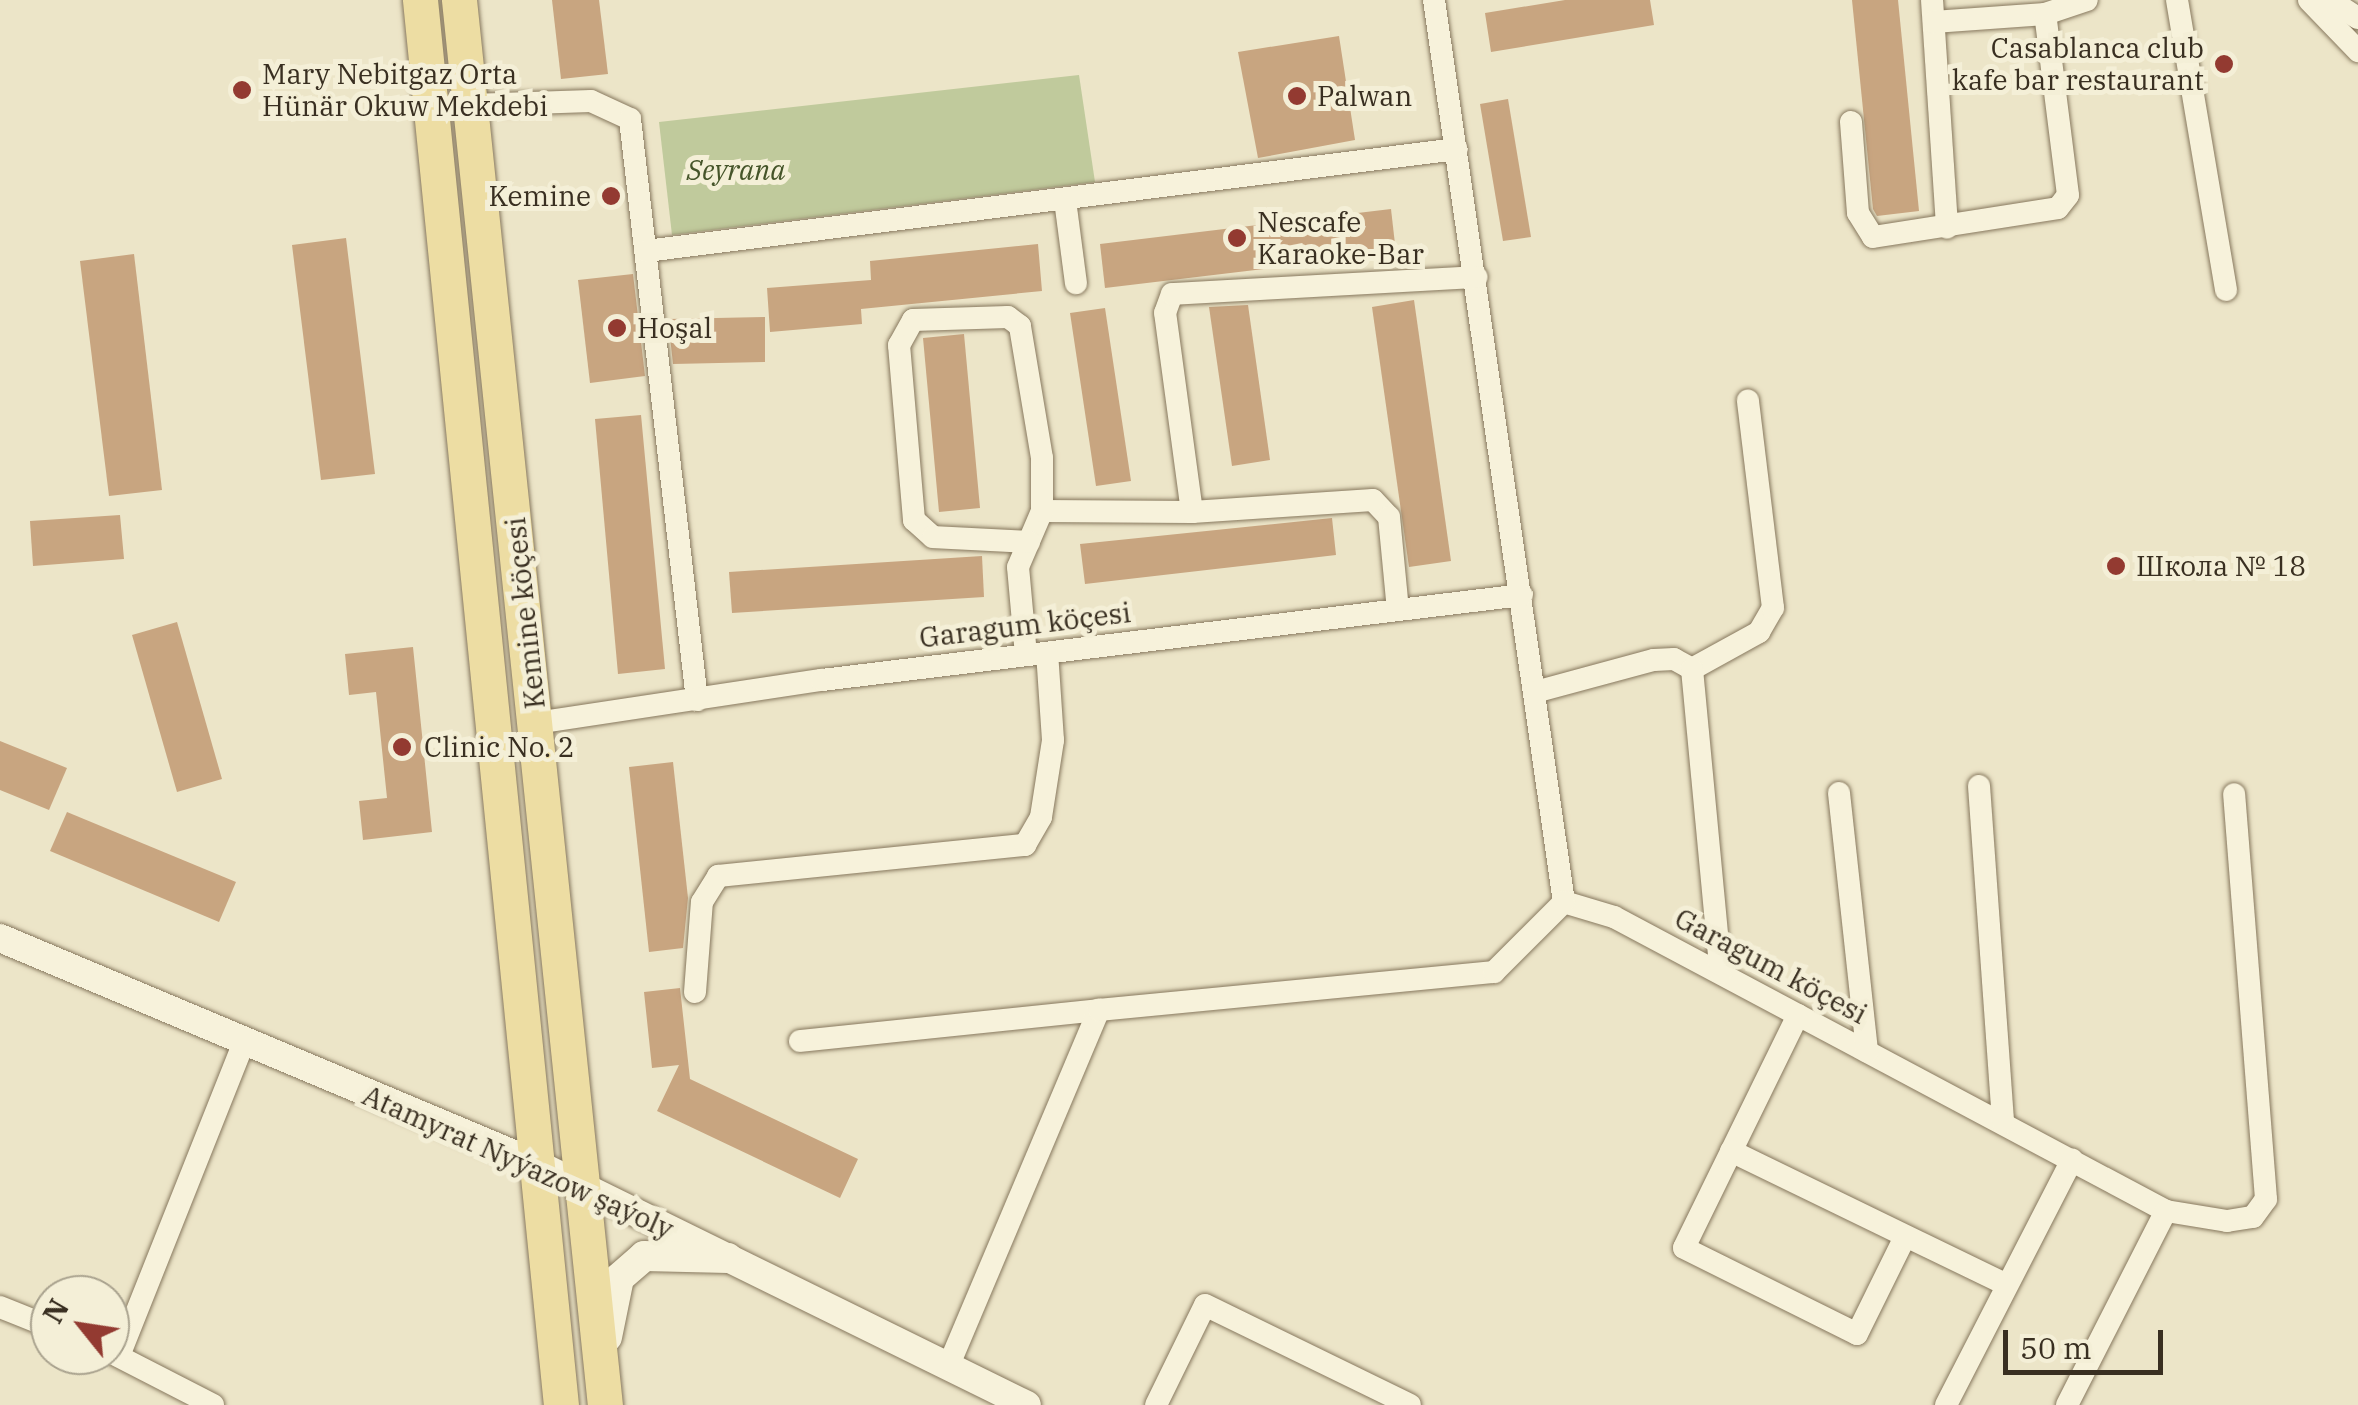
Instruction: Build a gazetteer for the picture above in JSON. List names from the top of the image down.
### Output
{
  "streets": {
    "main road": ["Kemine köçesi"],
    "street": ["Garagum köçesi", "Atamyrat Nyýazow şaýoly"]
  },
  "crossings": [
    ["Kemine köçesi", "Garagum köçesi"],
    ["Kemine köçesi", "Atamyrat Nyýazow şaýoly"]
  ],
  "parks": ["Seyrana"],
  "places": [
    "Casablanca club kafe bar restaurant",
    "Mary Nebitgaz Orta Hünär Okuw Mekdebi",
    "Palwan",
    "Kemine",
    "Nescafe Karaoke-Bar",
    "Hoşal",
    "Школа № 18",
    "Clinic No. 2"
  ],
  "scale_bar": "50 m",
  "north": "top left"
}
